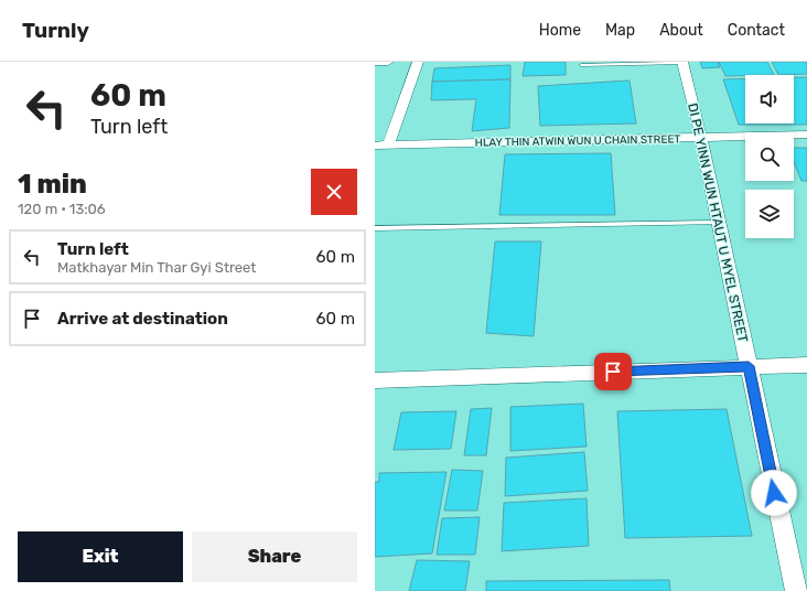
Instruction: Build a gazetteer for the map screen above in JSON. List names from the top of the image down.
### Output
{
  "streets": {
    "street": ["HLAY THIN ATWIN WUN U CHAIN STREET", "DI PE YINN WUN HTAUT U MYEL STREET"]
  },
  "crossings": [
    ["HLAY THIN ATWIN WUN U CHAIN STREET", "DI PE YINN WUN HTAUT U MYEL STREET"]
  ],
  "page": {
    "header": "Turnly",
    "nav": [
      "Home",
      "Map",
      "About",
      "Contact"
    ],
    "turn": ["60 m", "Turn left"],
    "heading": ["1 min", "120 m · 13:06"],
    "list": [
      {
        "name": "Turn left",
        "note": "Matkhayar Min Thar Gyi Street",
        "value": "60 m"
      },
      {
        "name": "Arrive at destination",
        "value": "60 m"
      }
    ],
    "buttons": ["Exit", "Share"]
  }
}
